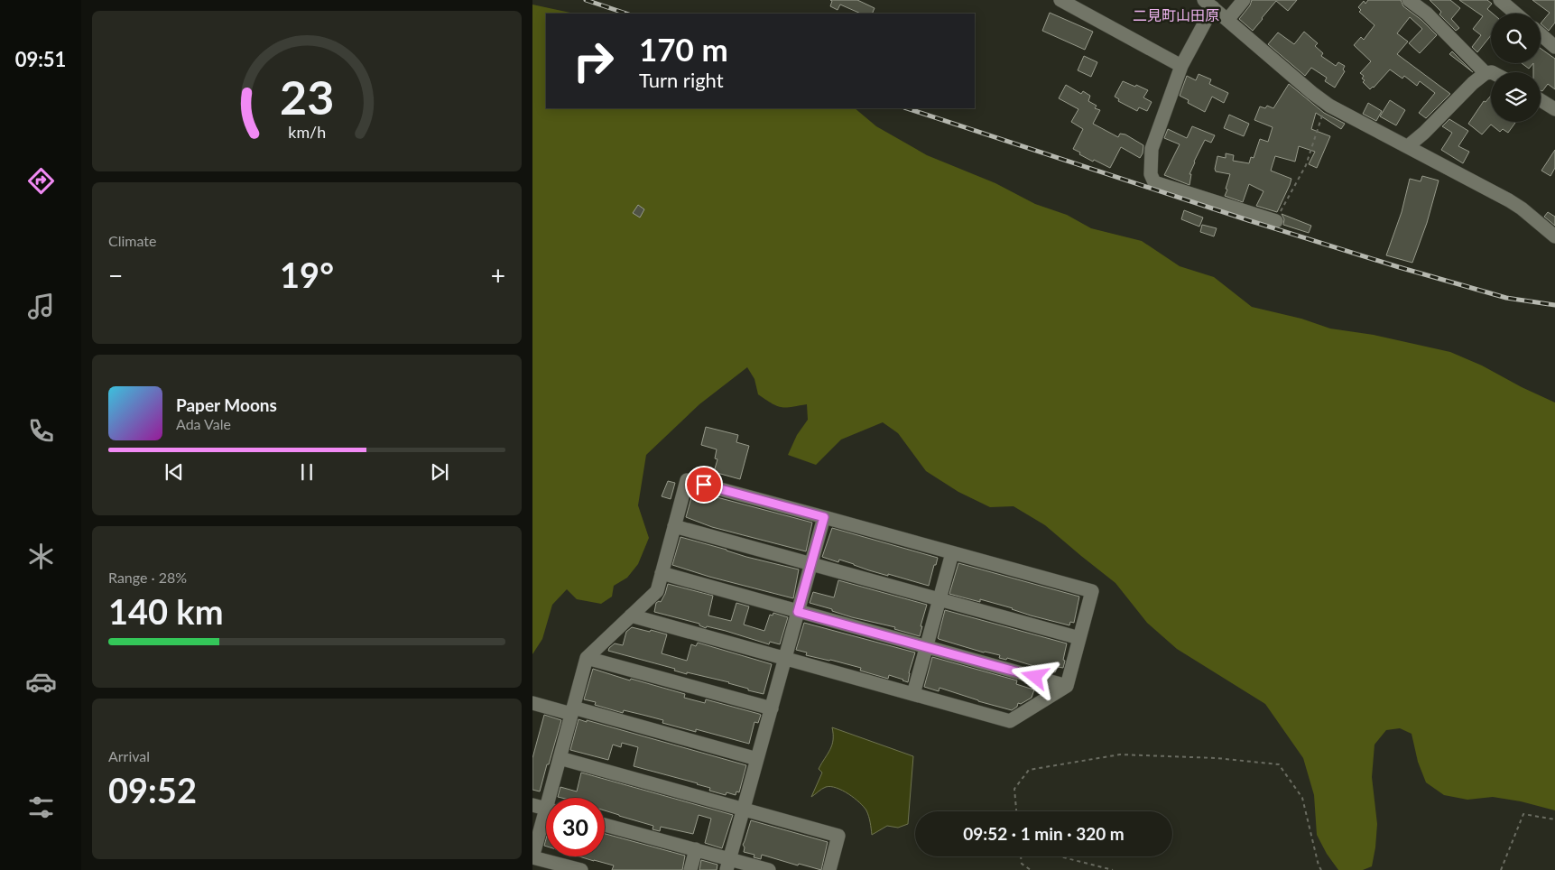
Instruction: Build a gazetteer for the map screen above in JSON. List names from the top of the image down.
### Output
{
  "districts": ["二見町山田原"],
  "page": {
    "tabs": "09:51",
    "turn": ["170 m", "Turn right"],
    "tile": [
      "Climate",
      ["Range · 28%", "140 km"],
      ["Arrival", "09:52"]
    ],
    "heat": ["−", "19°", "+"],
    "song": ["Paper Moons", "Ada Vale"],
    "limit": "30",
    "trip": "09:52 · 1 min · 320 m",
    "gauge": ["23", "km/h"]
  }
}
